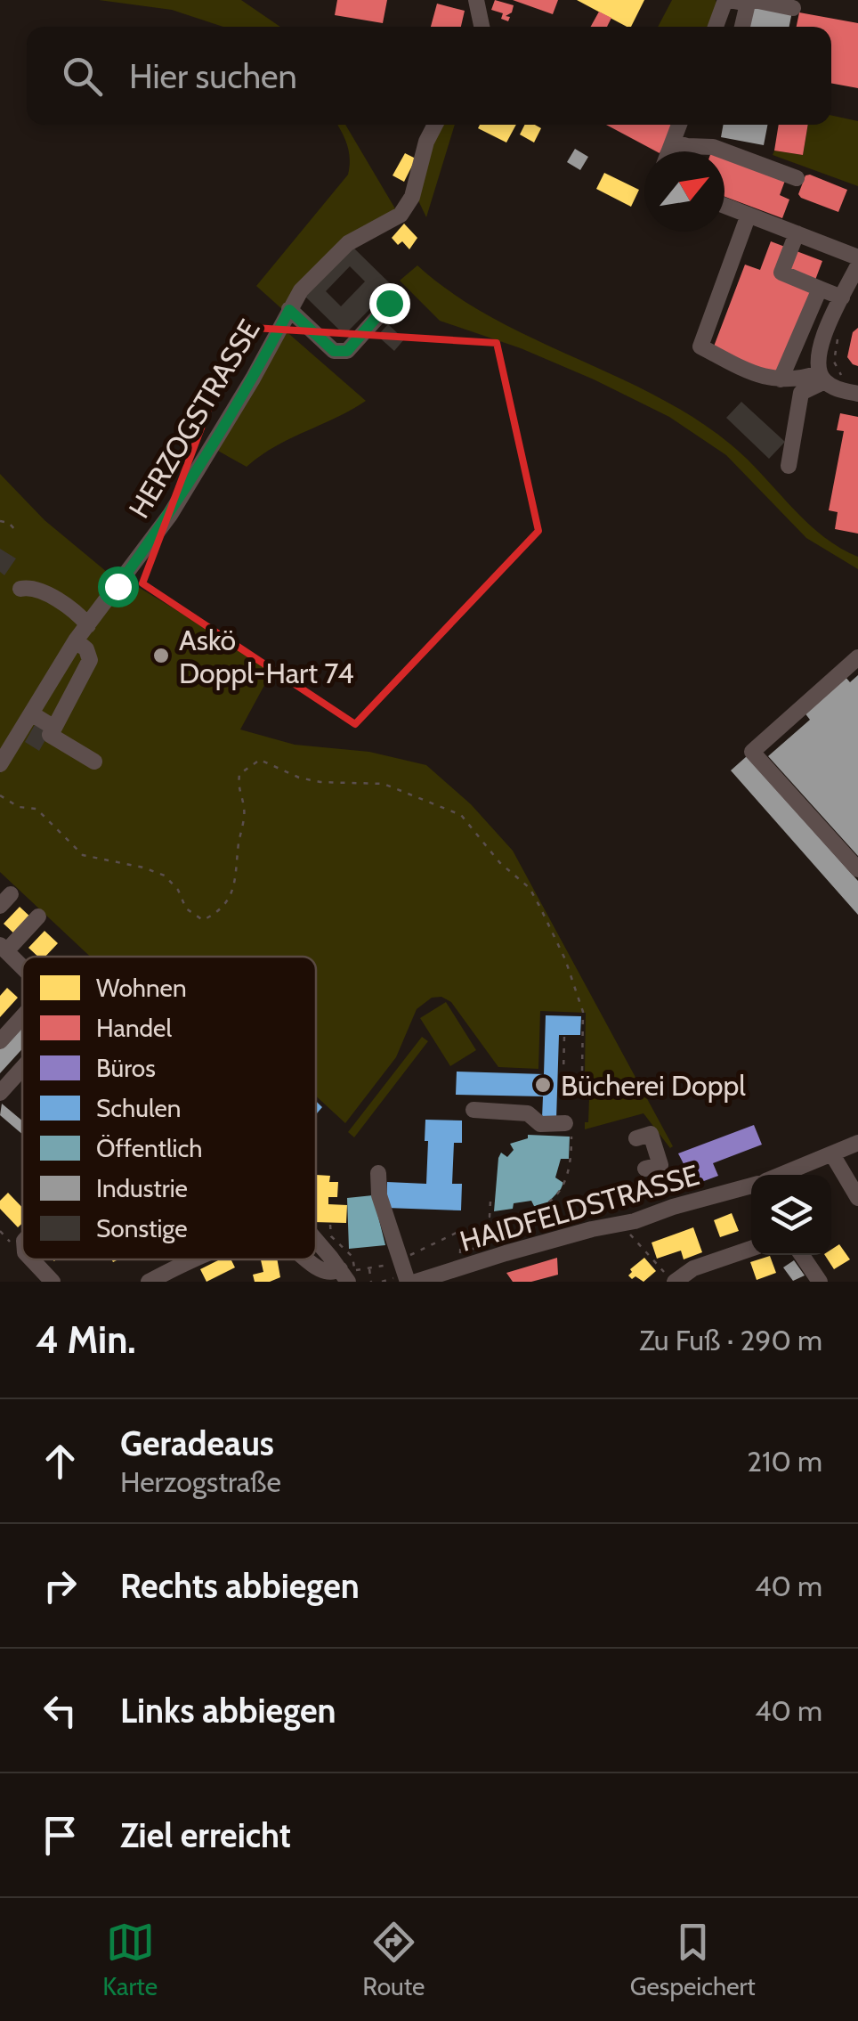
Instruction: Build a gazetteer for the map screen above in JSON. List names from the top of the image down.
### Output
{
  "streets": {
    "street": ["HERZOGSTRASSE", "HAIDFELDSTRASSE"]
  },
  "places": ["Askö Doppl-Hart 74", "Bücherei Doppl"],
  "legend": [
    "Wohnen",
    "Handel",
    "Büros",
    "Schulen",
    "Öffentlich",
    "Industrie",
    "Sonstige"
  ],
  "north": "top right",
  "page": {
    "search": "Hier suchen",
    "heading": ["4 Min.", "Zu Fuß · 290 m"],
    "list": [
      ["Geradeaus", "Herzogstraße", "210 m"],
      ["Rechts abbiegen", "40 m"],
      ["Links abbiegen", "40 m"],
      "Ziel erreicht"
    ],
    "nav": ["Karte", "Route", "Gespeichert"]
  }
}
